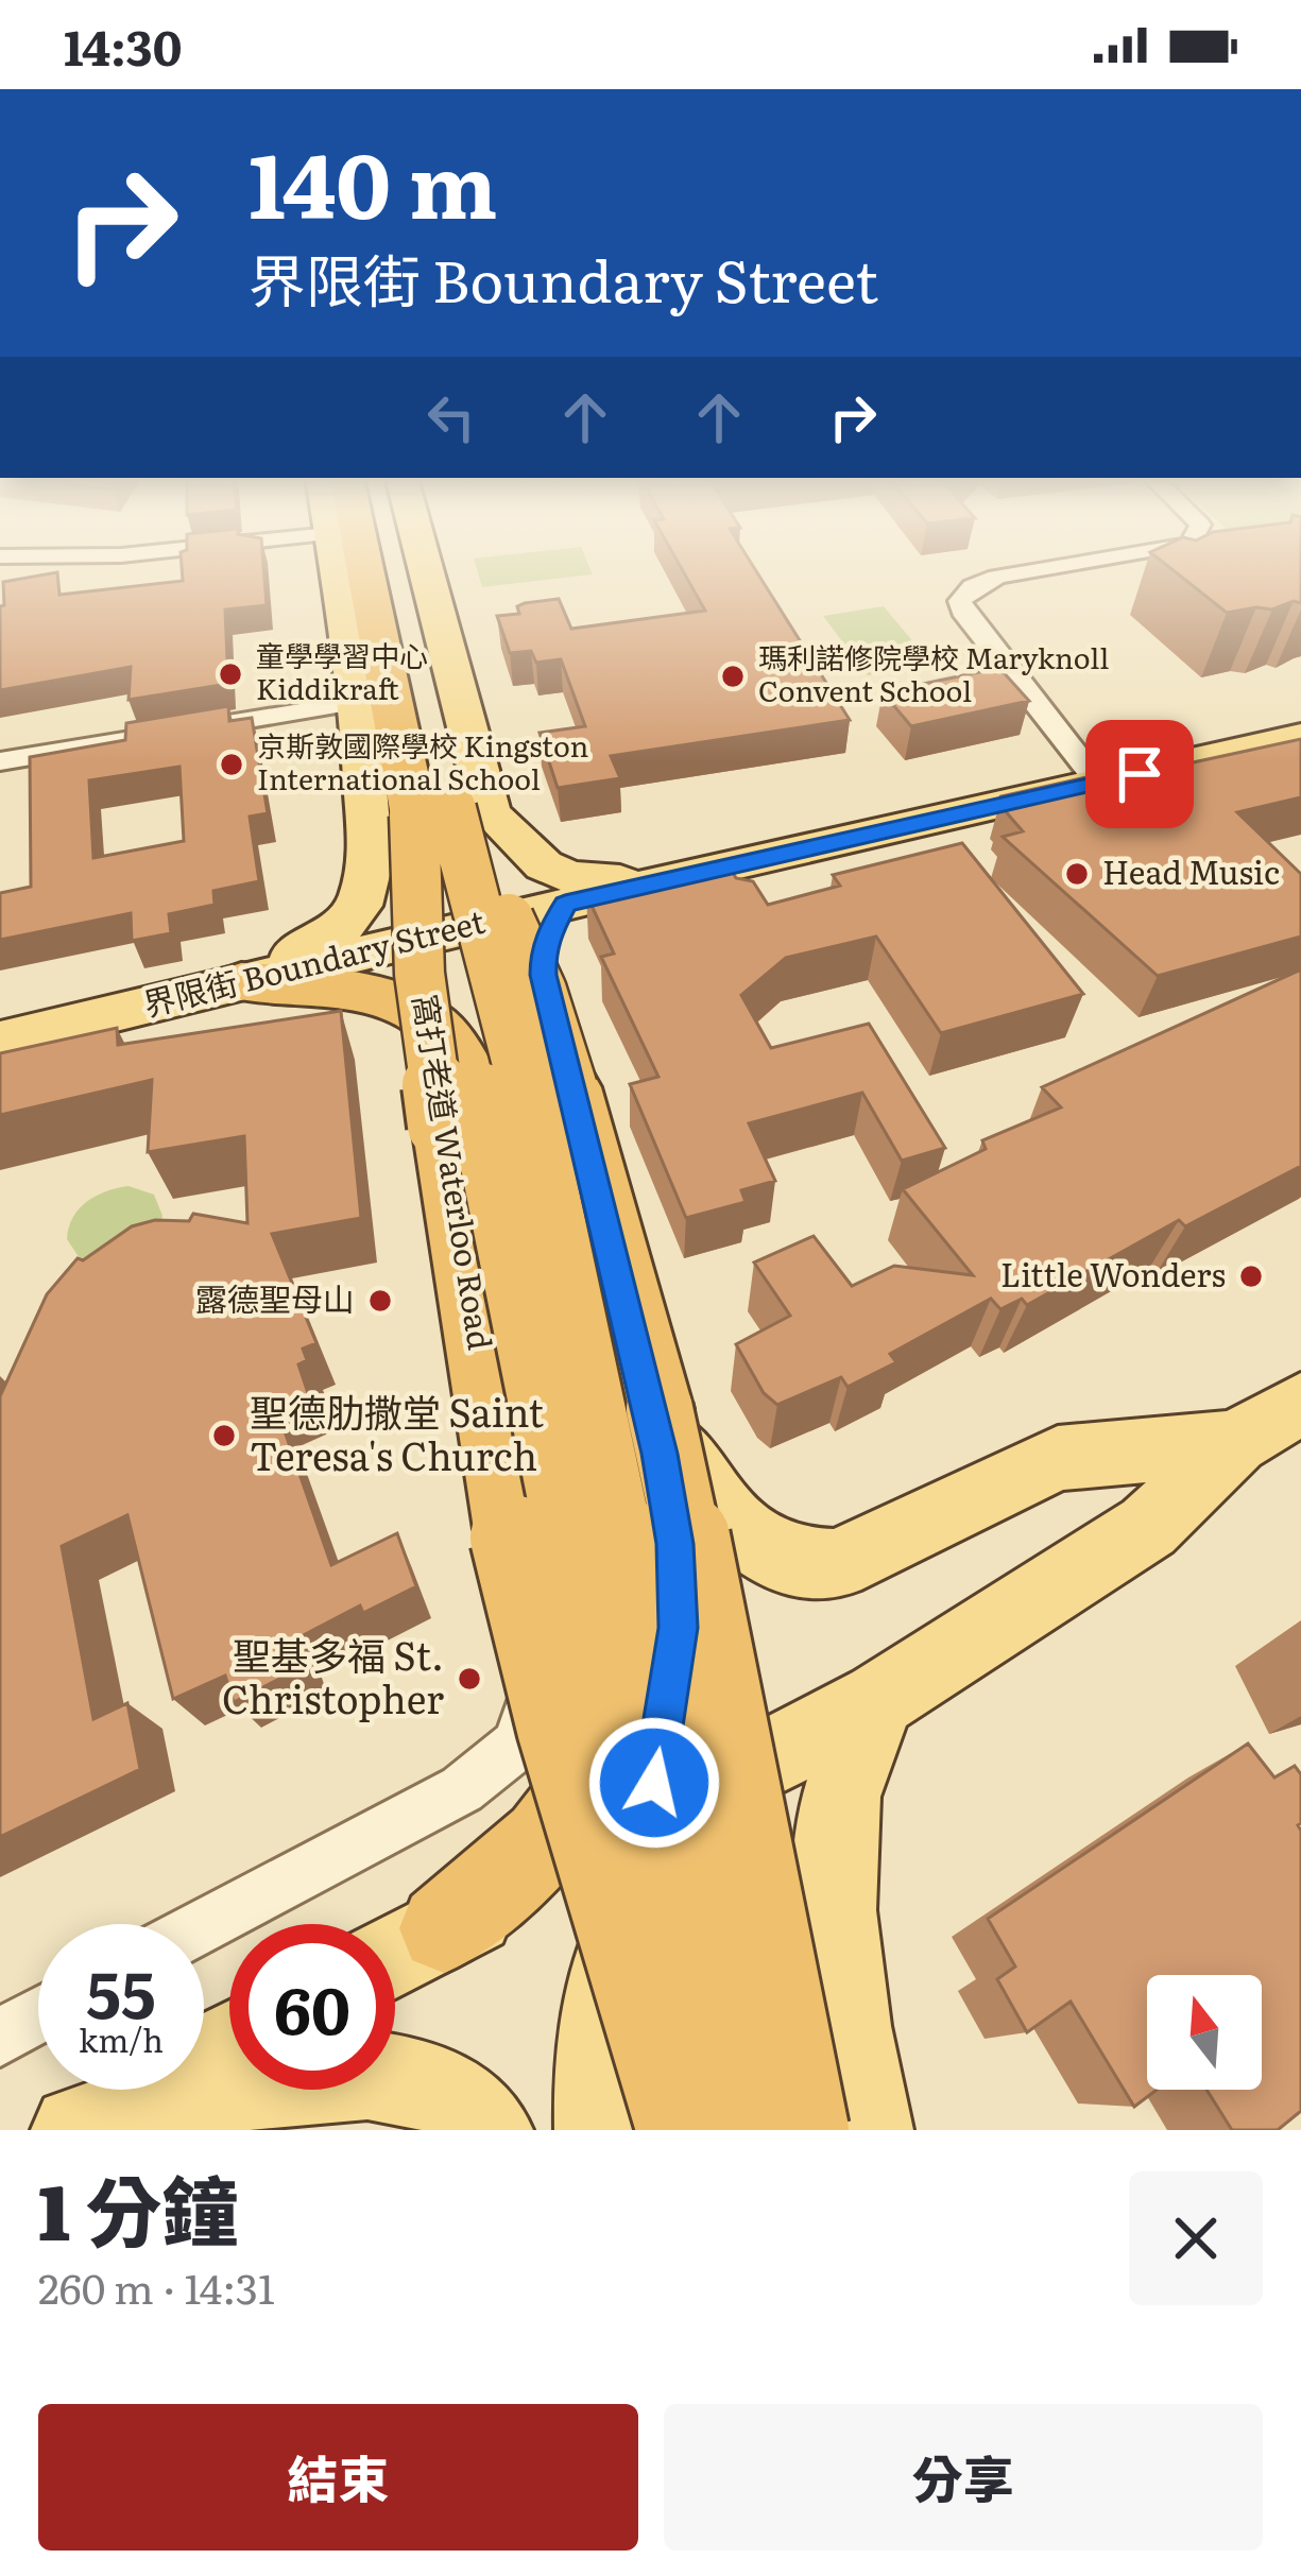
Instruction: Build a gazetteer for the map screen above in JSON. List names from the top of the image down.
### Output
{
  "streets": {
    "highway": ["窩打老道 Waterloo Road"],
    "main road": ["界限街 Boundary Street"]
  },
  "places": [
    "童學學習中心 Kiddikraft",
    "瑪利諾修院學校 Maryknoll Convent School",
    "京斯敦國際學校 Kingston International School",
    "Head Music",
    "Little Wonders",
    "露德聖母山",
    "聖德肋撒堂 Saint Teresa's Church",
    "聖基多福 St. Christopher"
  ],
  "north": "top",
  "page": {
    "status": "14:30",
    "turn": ["140 m", "界限街 Boundary Street"],
    "speed": "55 km/h",
    "limit": "60",
    "heading": ["1 分鐘", "260 m · 14:31"],
    "buttons": ["結束", "分享"]
  }
}
